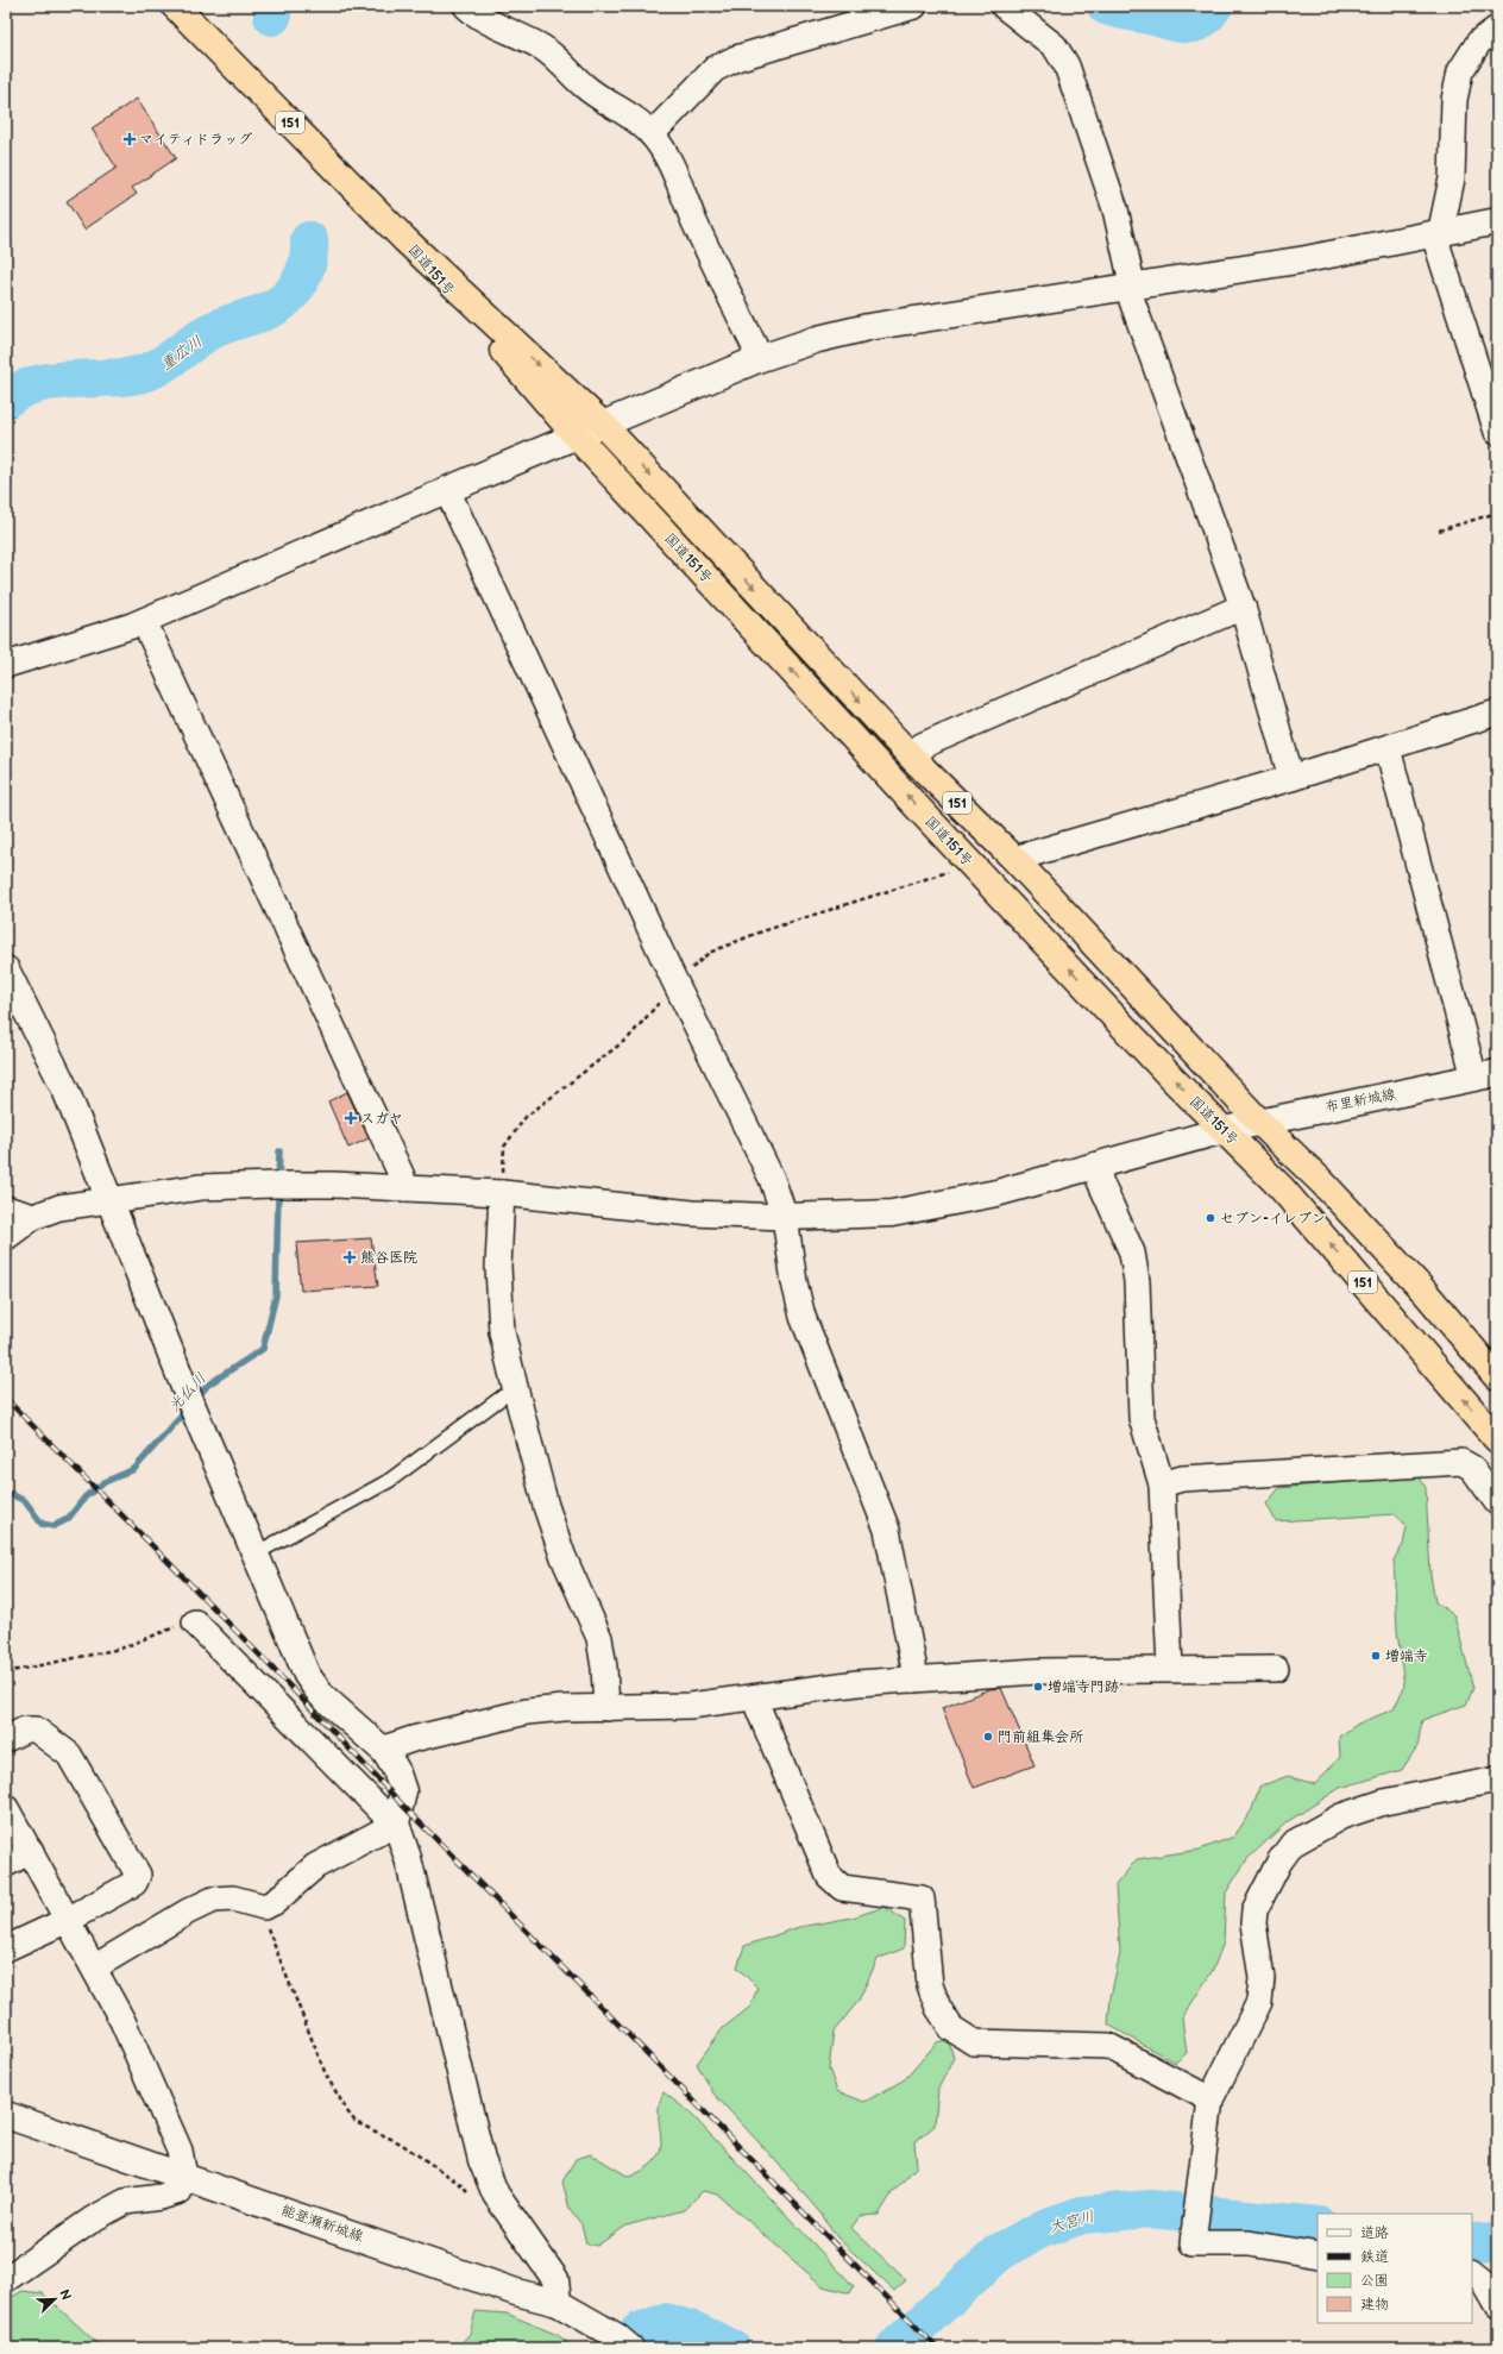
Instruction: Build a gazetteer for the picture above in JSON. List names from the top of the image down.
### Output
{
  "streets": {
    "highway": ["151", "国道151号"],
    "street": ["布里新城線", "能登瀬新城線"]
  },
  "crossings": [
    ["国道151号", "布里新城線"]
  ],
  "water": ["重広川", "光仏川", "大宮川"],
  "places": {
    "health": ["マイティドラッグ", "スガヤ", "熊谷医院"],
    "other": [
      "セブン-イレブン",
      "増端寺",
      "増端寺門跡",
      "門前組集会所"
    ]
  },
  "legend": [
    "道路",
    "鉄道",
    "公園",
    "建物"
  ],
  "north": "top right"
}
